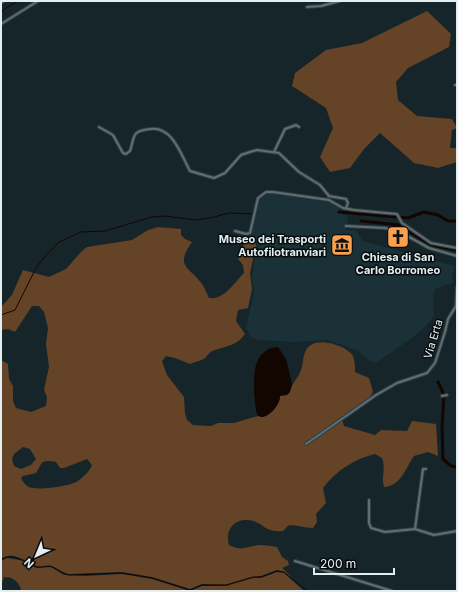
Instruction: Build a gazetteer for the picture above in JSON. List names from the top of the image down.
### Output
{
  "streets": {
    "street": ["Via Erta"]
  },
  "places": {
    "church": ["Chiesa di San Carlo Borromeo"],
    "museum": ["Museo dei Trasporti Autofilotranviari"]
  },
  "scale_bar": "200 m",
  "north": "bottom left"
}
